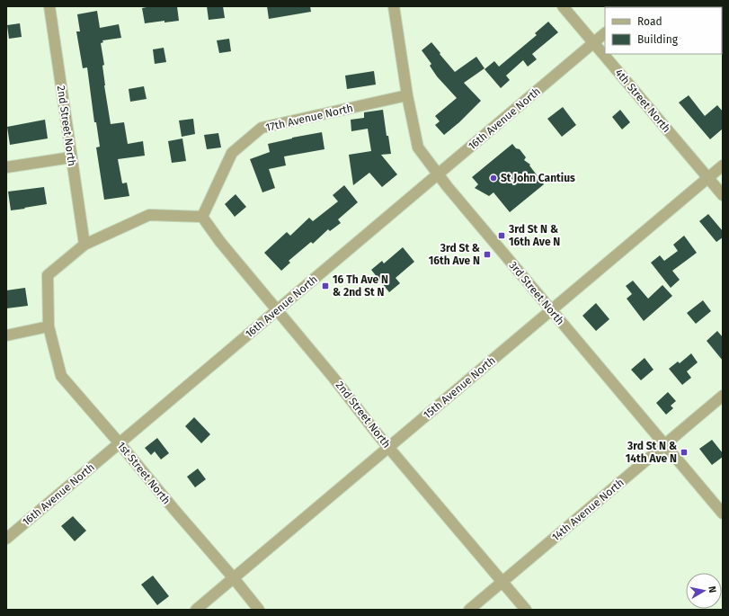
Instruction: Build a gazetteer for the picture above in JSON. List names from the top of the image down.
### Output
{
  "streets": {
    "street": [
      "4th Street North",
      "17th Avenue North",
      "16th Avenue North",
      "2nd Street North",
      "3rd Street North",
      "15th Avenue North",
      "1st Street North",
      "14th Avenue North"
    ]
  },
  "crossings": [
    ["4th Street North", "16th Avenue North"],
    ["4th Street North", "15th Avenue North"],
    ["17th Avenue North", "2nd Street North"],
    ["17th Avenue North", "3rd Street North"],
    ["16th Avenue North", "2nd Street North"],
    ["16th Avenue North", "3rd Street North"],
    ["16th Avenue North", "1st Street North"],
    ["2nd Street North", "15th Avenue North"],
    ["2nd Street North", "14th Avenue North"],
    ["3rd Street North", "15th Avenue North"],
    ["3rd Street North", "14th Avenue North"],
    ["15th Avenue North", "1st Street North"]
  ],
  "places": {
    "other": ["St John Cantius"],
    "transit": [
      "3rd St N & 16th Ave N",
      "3rd St & 16th Ave N",
      "16 Th Ave N & 2nd St N",
      "3rd St N & 14th Ave N"
    ]
  },
  "legend": ["Road", "Building"],
  "north": "right"
}
